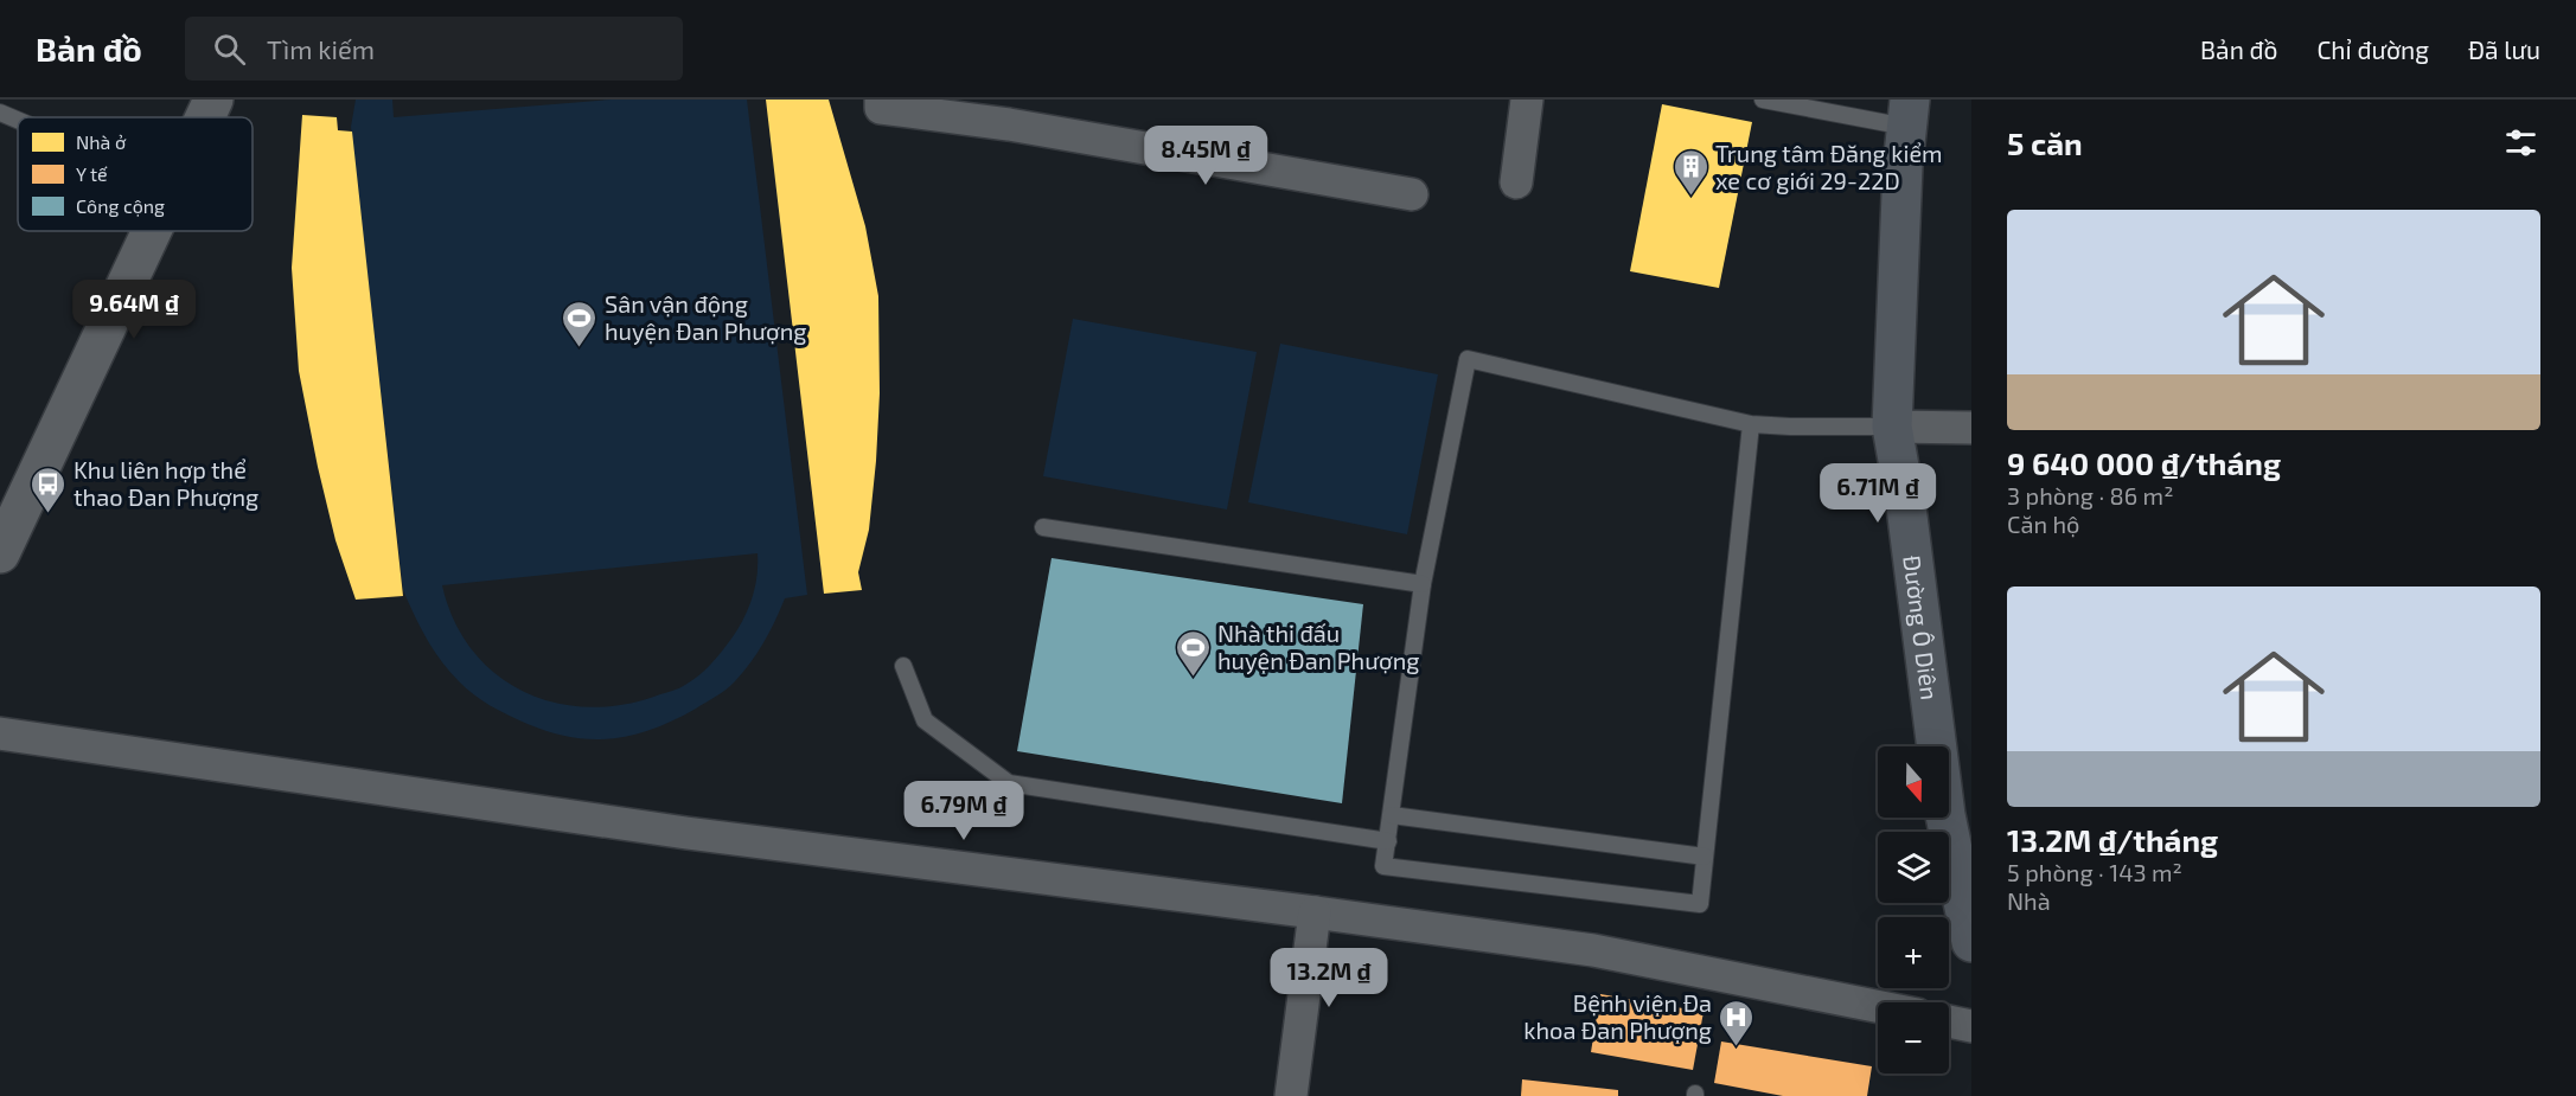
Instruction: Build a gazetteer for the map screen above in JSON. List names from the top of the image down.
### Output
{
  "streets": {
    "main road": ["Đường Ô Diên"]
  },
  "places": {
    "building": ["Trung tâm Đăng kiểm xe cơ giới 29-22D"],
    "sports": ["Sân vận động huyện Đan Phượng", "Nhà thi đấu huyện Đan Phượng"],
    "bus stop": ["Khu liên hợp thể thao Đan Phượng"],
    "hospital": ["Bệnh viện Đa khoa Đan Phượng"]
  },
  "legend": ["Nhà ở", "Y tế", "Công cộng"],
  "north": "bottom",
  "page": {
    "header": "Bản đồ",
    "search": "Tìm kiếm",
    "nav": ["Bản đồ", "Chỉ đường", "Đã lưu"],
    "heading": "5 căn",
    "price": [
      "8.45M ₫",
      "9.64M ₫",
      "6.71M ₫",
      "6.79M ₫",
      "13.2M ₫"
    ],
    "list": [
      {
        "name": "9 640 000 ₫/tháng",
        "note": "3 phòng · 86 m² · Căn hộ"
      },
      {
        "name": "13.2M ₫/tháng",
        "note": "5 phòng · 143 m² · Nhà"
      }
    ],
    "map_buttons": ["+", "−"]
  }
}
